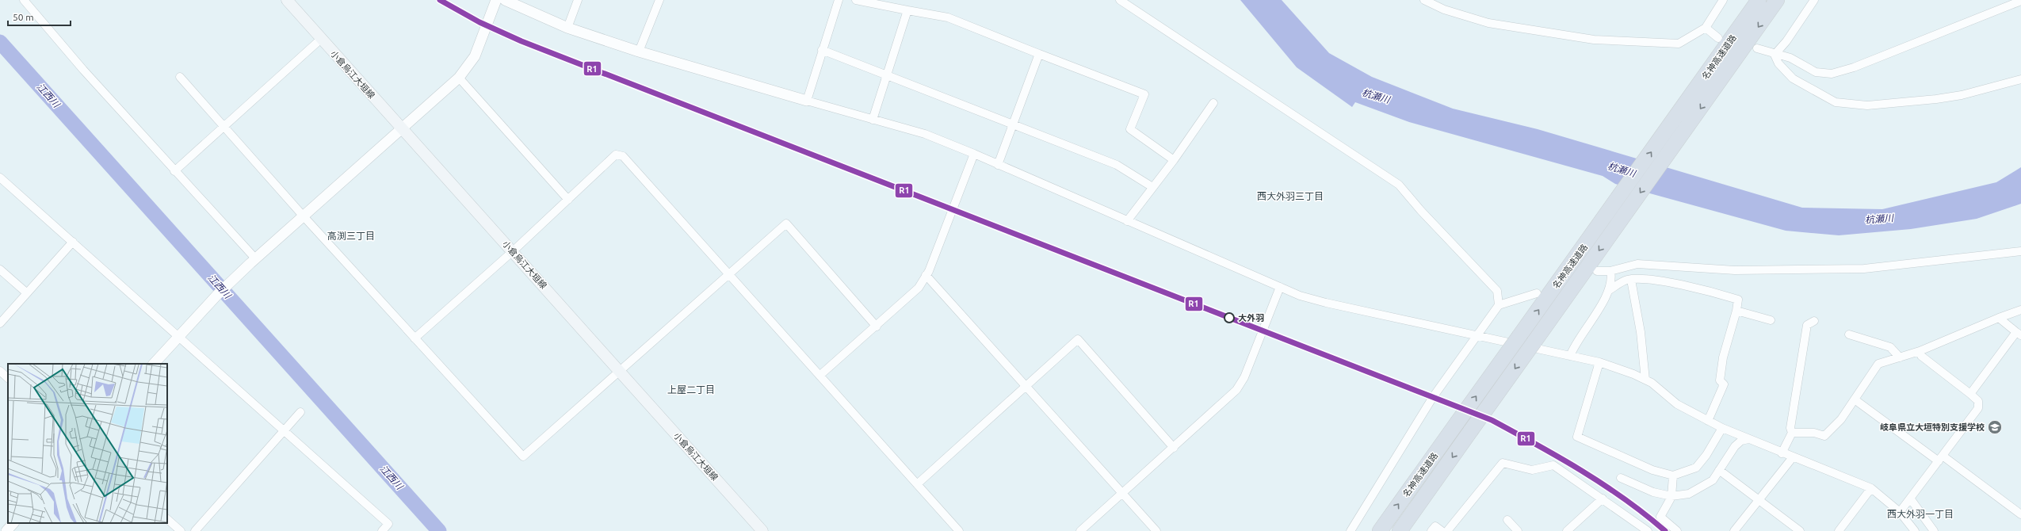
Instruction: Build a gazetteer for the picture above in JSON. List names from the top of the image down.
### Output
{
  "streets": {
    "highway": ["名神高速道路"],
    "main road": ["小倉烏江大垣線"]
  },
  "districts": [
    "西大外羽三丁目",
    "高渕三丁目",
    "上屋二丁目",
    "西大外羽一丁目"
  ],
  "water": ["江西川", "杭瀬川"],
  "places": {
    "other": ["大外羽"],
    "school or university": ["岐阜県立大垣特別支援学校"]
  },
  "lines": ["transit line R1"],
  "scale_bar": "50 m"
}
